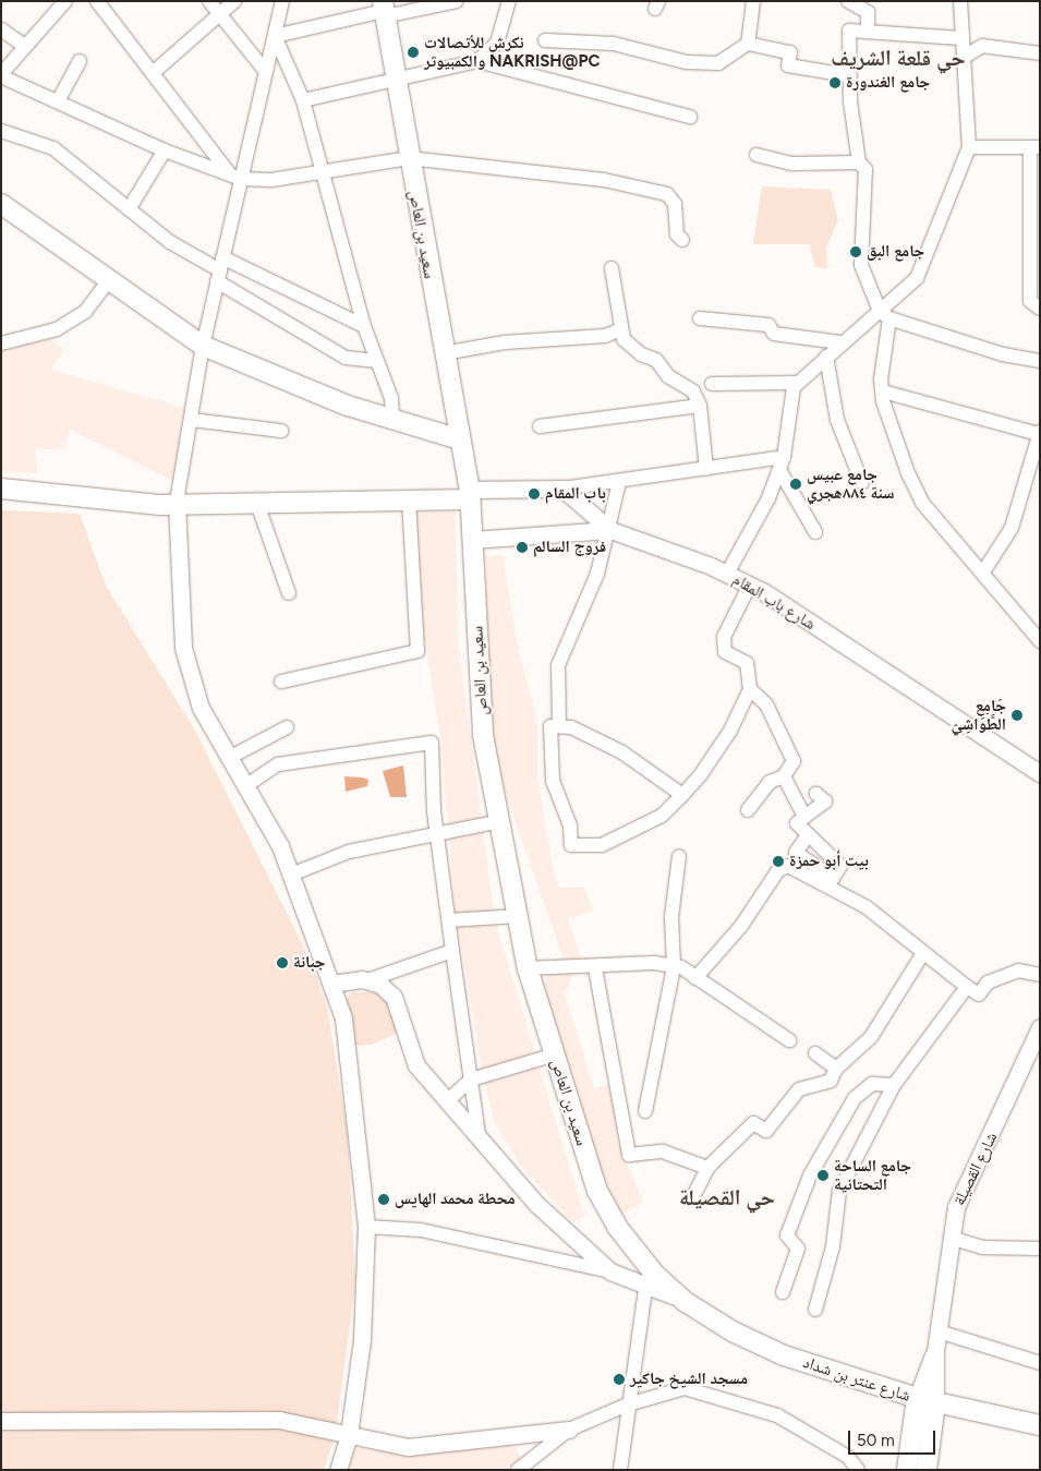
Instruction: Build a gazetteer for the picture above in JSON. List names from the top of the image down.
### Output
{
  "streets": {
    "main road": ["سعيد بن العاص", "شارع عنتر بن شداد"],
    "street": ["شارع باب المقام", "شارع القصيلة"]
  },
  "crossings": [
    ["سعيد بن العاص", "شارع باب المقام"],
    ["سعيد بن العاص", "شارع عنتر بن شداد"],
    ["شارع القصيلة", "شارع عنتر بن شداد"]
  ],
  "districts": ["حي قلعة الشريف", "حي القصيلة"],
  "places": [
    "نكرش للأتصالات والكمبيوتر NAKRISH@PC",
    "جامع الغندورة",
    "جامع البق",
    "جامع عبيس سنة ٨٨٤هجري",
    "باب المقام",
    "فروج السالم",
    "جَامِع الطَّوَاشِيّ",
    "بيت أبو حمزة",
    "جبانة",
    "جامع الساحة التحتانية",
    "محطة محمد الهايس",
    "مسجد الشيخ جاكير"
  ],
  "scale_bar": "50 m"
}
